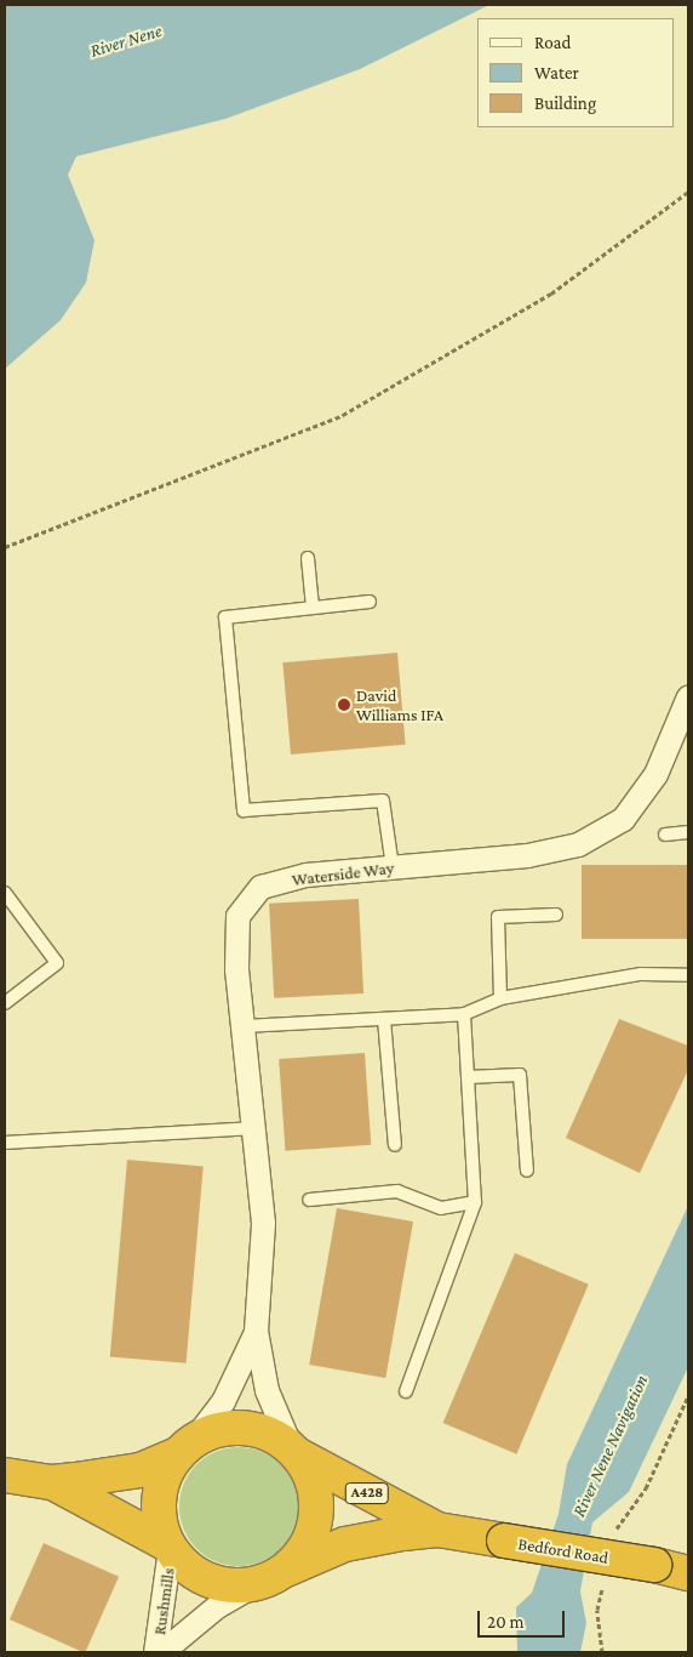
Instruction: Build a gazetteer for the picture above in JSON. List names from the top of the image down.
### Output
{
  "streets": {
    "highway": ["A428", "Bedford Road"],
    "street": ["Waterside Way", "Rushmills"]
  },
  "crossings": [
    ["Waterside Way", "Bedford Road"],
    ["Waterside Way", "Rushmills"],
    ["Bedford Road", "Rushmills"]
  ],
  "water": ["River Nene", "River Nene Navigation"],
  "places": ["David Williams IFA"],
  "legend": ["Road", "Water", "Building"],
  "scale_bar": "20 m"
}
